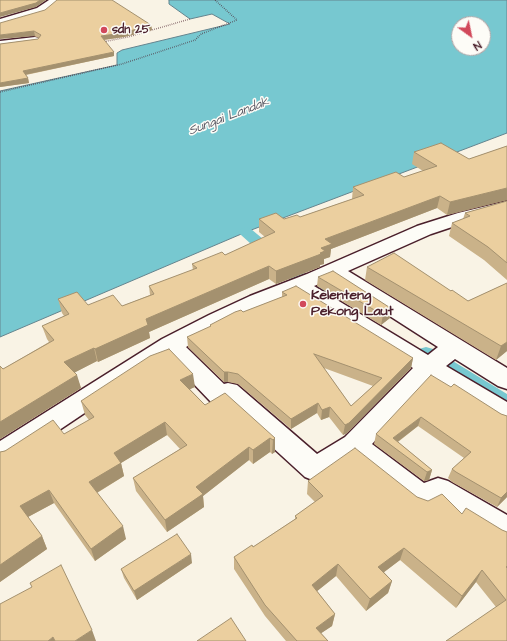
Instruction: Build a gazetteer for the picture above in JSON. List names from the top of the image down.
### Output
{
  "water": ["Sungai Landak"],
  "places": ["sdn 25", "Kelenteng Pekong Laut"],
  "north": "bottom right"
}
